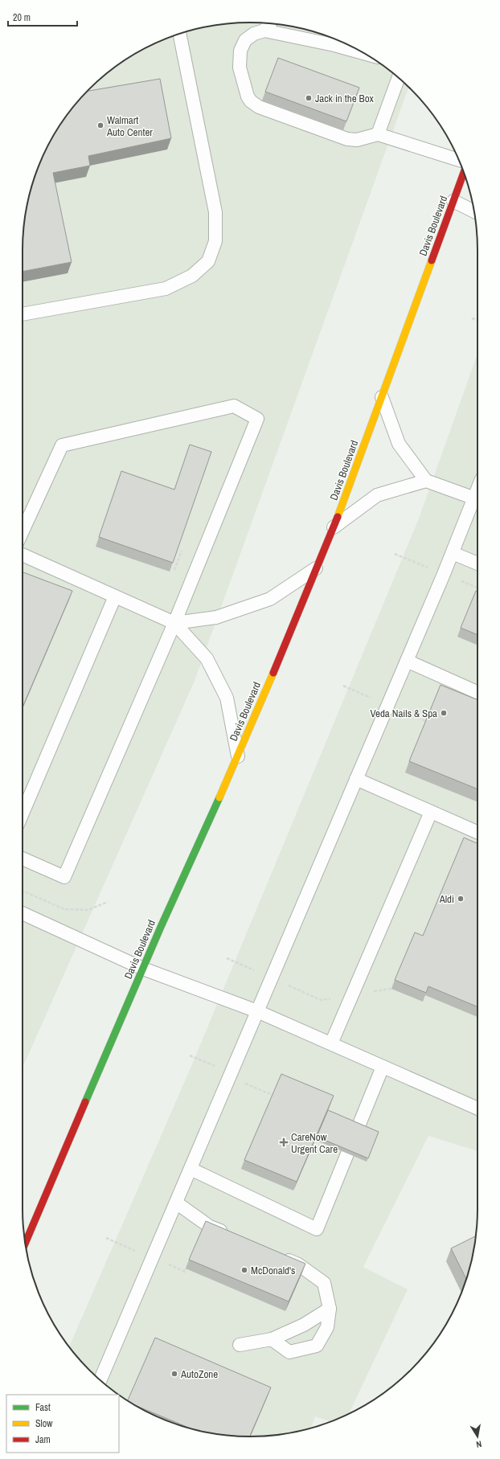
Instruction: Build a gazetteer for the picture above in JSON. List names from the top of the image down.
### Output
{
  "streets": {
    "main road": ["Davis Boulevard"]
  },
  "places": {
    "other": [
      "Jack in the Box",
      "Walmart Auto Center",
      "Veda Nails & Spa",
      "Aldi",
      "McDonald's",
      "AutoZone"
    ],
    "health": ["CareNow Urgent Care"]
  },
  "legend": ["Fast", "Slow", "Jam"],
  "scale_bar": "20 m",
  "north": "bottom"
}
